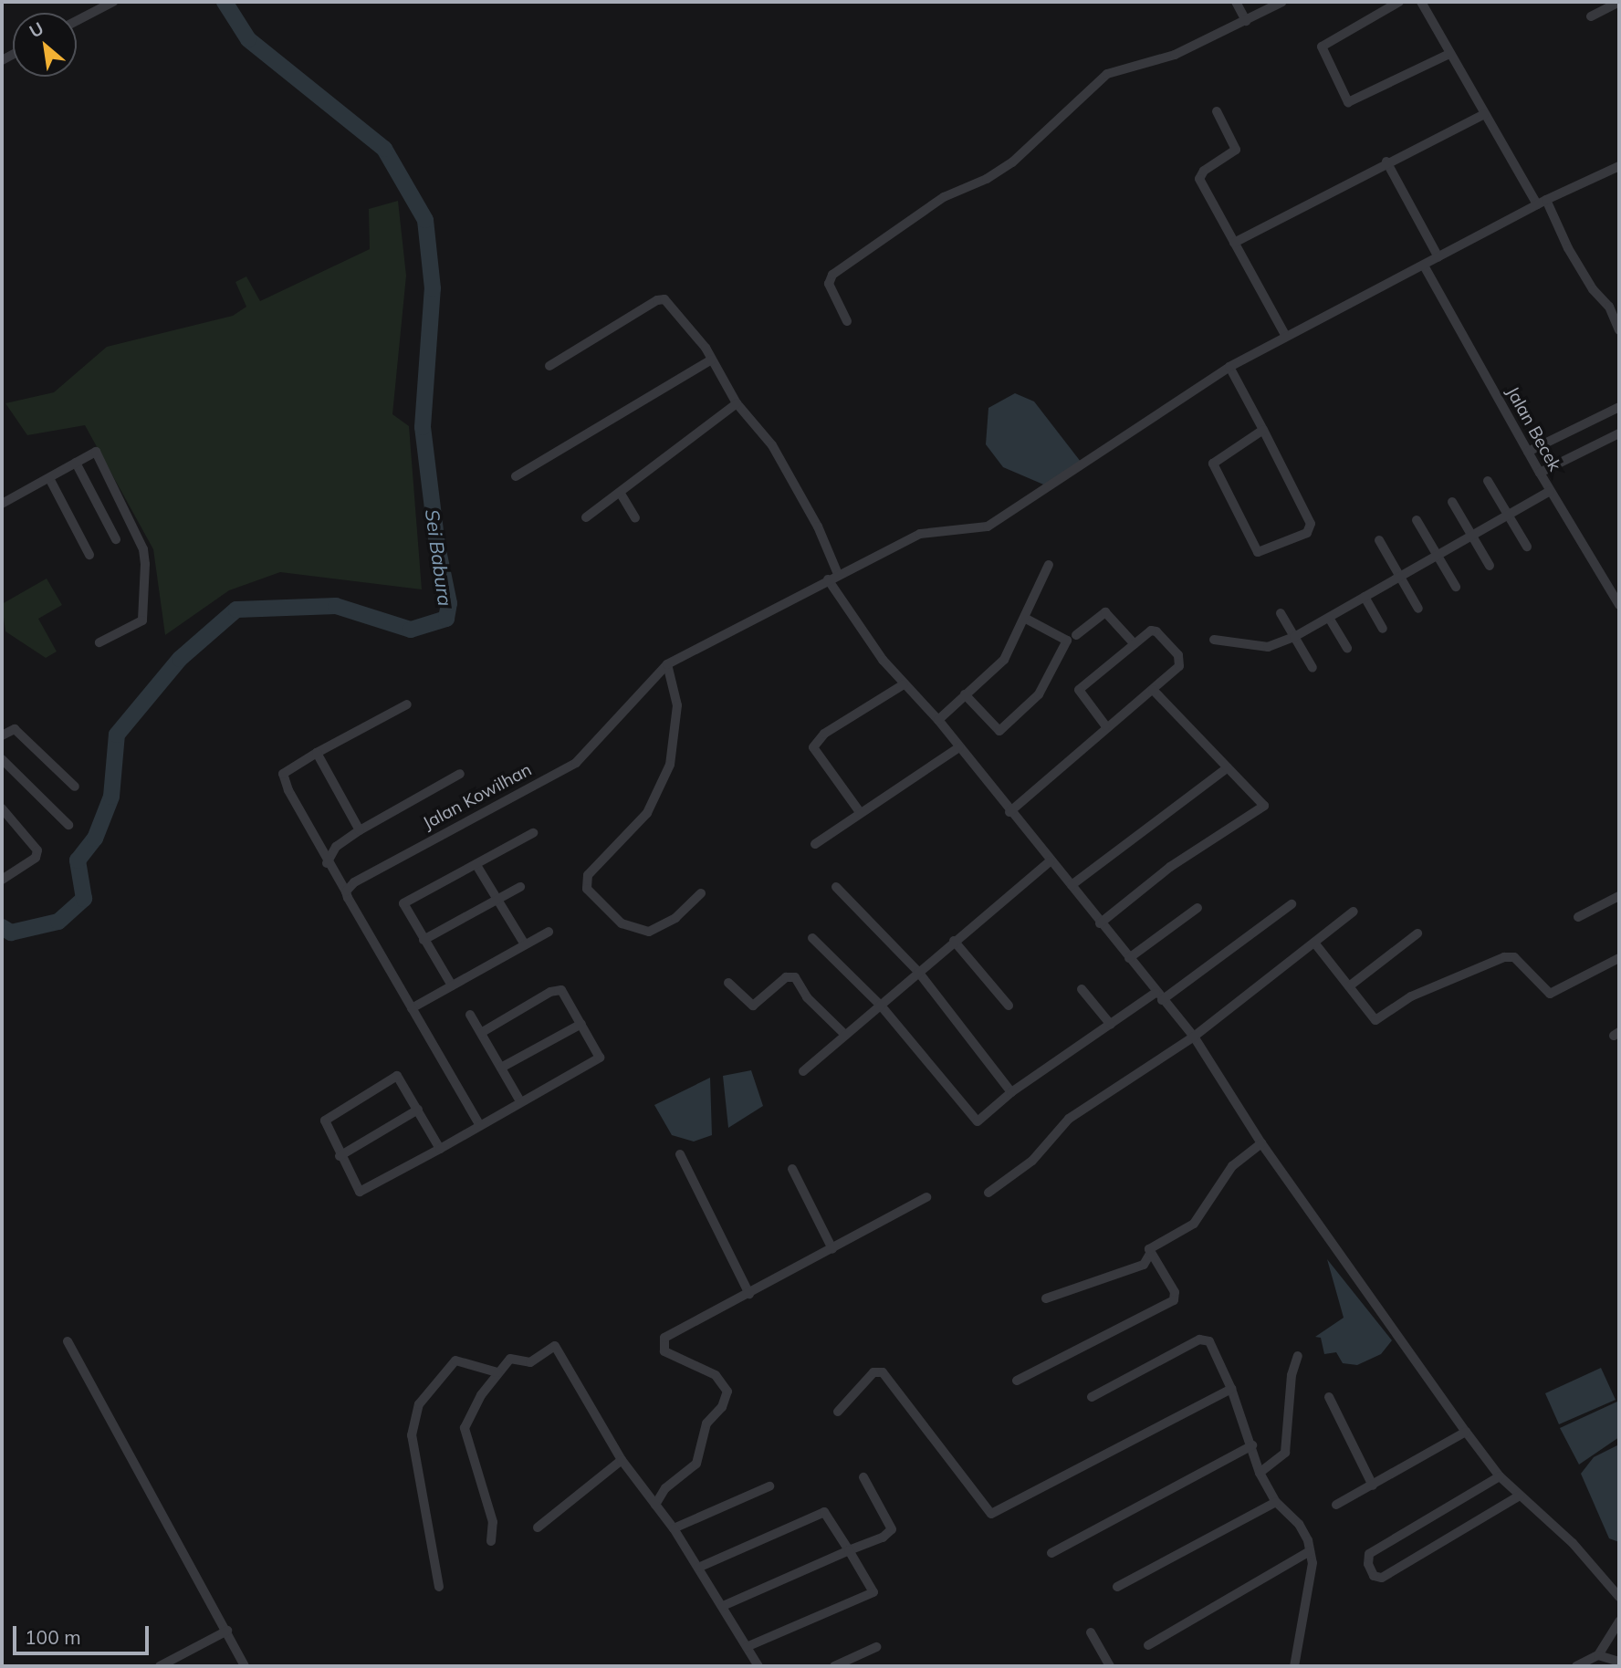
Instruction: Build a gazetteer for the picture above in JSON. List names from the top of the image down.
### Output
{
  "streets": {
    "street": ["Jalan Becek", "Jalan Kowilhan"]
  },
  "crossings": [
    ["Jalan Becek", "Jalan Kowilhan"]
  ],
  "water": ["Sei Babura"],
  "scale_bar": "100 m",
  "north": "top left"
}
